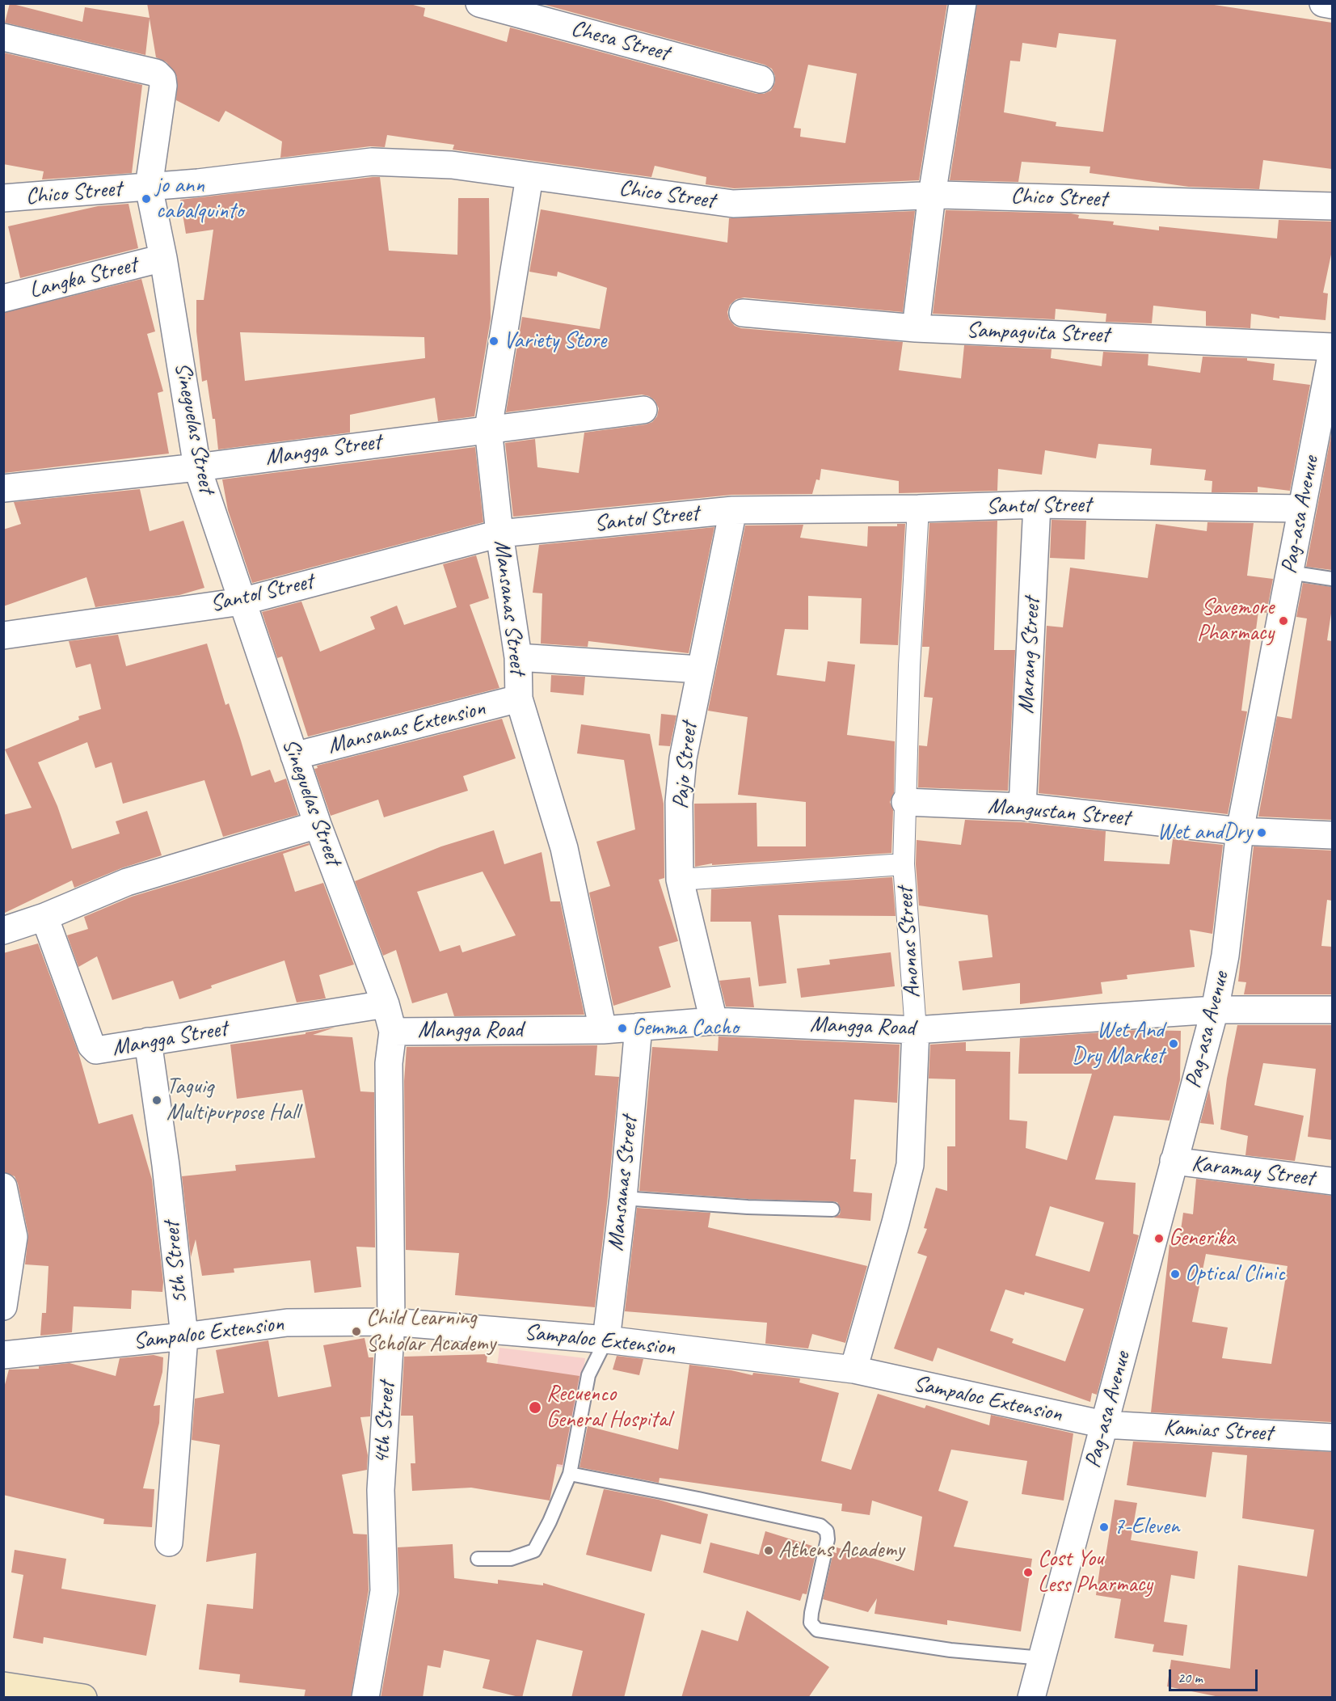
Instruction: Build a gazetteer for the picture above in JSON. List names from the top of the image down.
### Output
{
  "streets": {
    "street": [
      "Chesa Street",
      "Chico Street",
      "Langka Street",
      "Sampaguita Street",
      "Sineguelas Street",
      "Mangga Street",
      "Santol Street",
      "Pag-asa Avenue",
      "Mansanas Street",
      "Marang Street",
      "Mansanas Extension",
      "Pajo Street",
      "Mangustan Street",
      "Anonas Street",
      "Mangga Road",
      "Karamay Street",
      "5th Street",
      "Sampaloc Extension",
      "4th Street",
      "Kamias Street"
    ]
  },
  "crossings": [
    ["Chico Street", "Sineguelas Street"],
    ["Chico Street", "Mansanas Street"],
    ["Langka Street", "Sineguelas Street"],
    ["Sineguelas Street", "Mangga Street"],
    ["Sineguelas Street", "Santol Street"],
    ["Sineguelas Street", "Mansanas Extension"],
    ["Sineguelas Street", "Mangga Road"],
    ["Sineguelas Street", "4th Street"],
    ["Mangga Street", "Mansanas Street"],
    ["Mangga Street", "5th Street"],
    ["Santol Street", "Pag-asa Avenue"],
    ["Santol Street", "Mansanas Street"],
    ["Santol Street", "Marang Street"],
    ["Santol Street", "Pajo Street"],
    ["Santol Street", "Anonas Street"],
    ["Pag-asa Avenue", "Mangustan Street"],
    ["Pag-asa Avenue", "Mangga Road"],
    ["Pag-asa Avenue", "Karamay Street"],
    ["Pag-asa Avenue", "Sampaloc Extension"],
    ["Pag-asa Avenue", "Kamias Street"],
    ["Mansanas Street", "Mansanas Extension"],
    ["Mansanas Street", "Mangga Road"],
    ["Mansanas Street", "Sampaloc Extension"],
    ["Marang Street", "Mangustan Street"],
    ["Pajo Street", "Mangga Road"],
    ["Mangustan Street", "Anonas Street"],
    ["Anonas Street", "Mangga Road"],
    ["Anonas Street", "Sampaloc Extension"],
    ["Mangga Road", "4th Street"],
    ["5th Street", "Sampaloc Extension"],
    ["Sampaloc Extension", "4th Street"],
    ["Sampaloc Extension", "Kamias Street"]
  ],
  "places": [
    "jo ann cabalquinto",
    "Variety Store",
    "Savemore Pharmacy",
    "Wet andDry",
    "Gemma Cacho",
    "Wet And Dry Market",
    "Taguig Multipurpose Hall",
    "Generika",
    "Optical Clinic",
    "Child Learning Scholar Academy",
    "Recuenco General Hospital",
    "7-Eleven",
    "Athens Academy",
    "Cost You Less Pharmacy"
  ],
  "scale_bar": "20 m"
}
